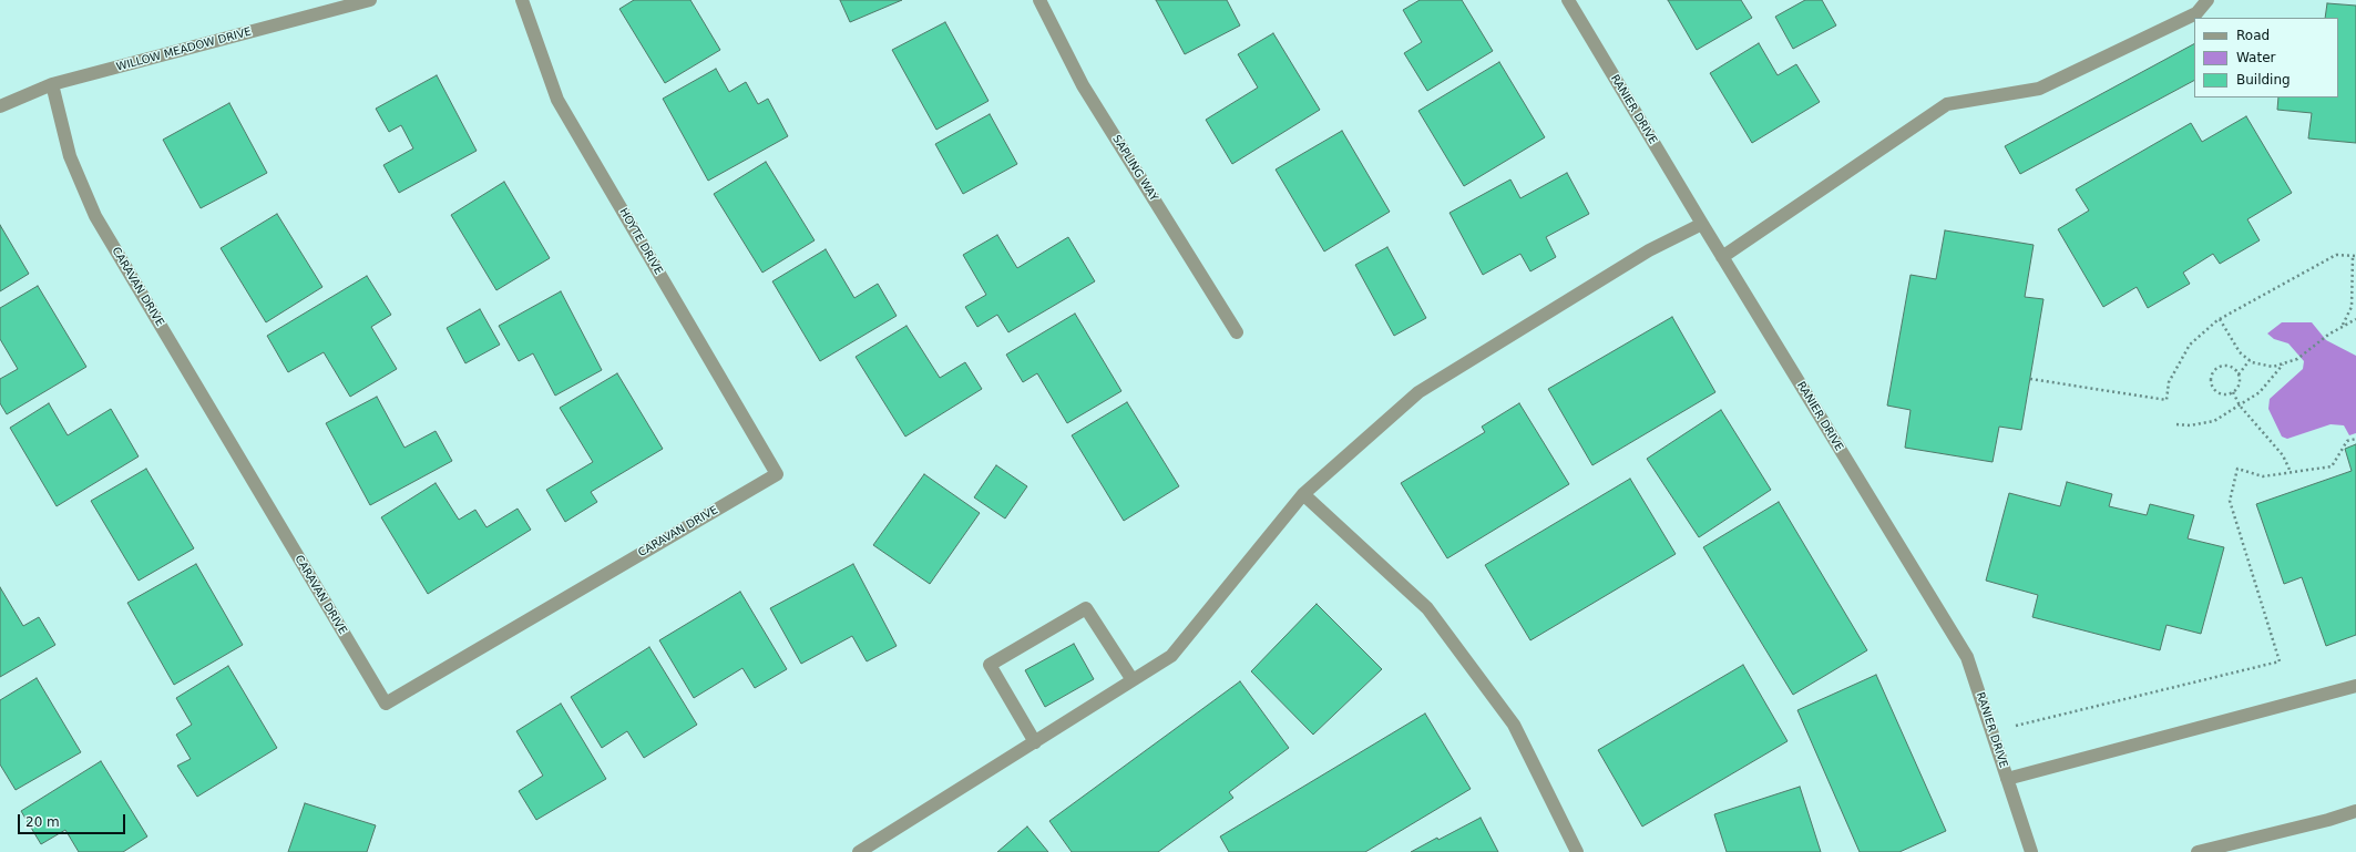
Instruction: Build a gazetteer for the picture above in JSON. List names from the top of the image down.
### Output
{
  "streets": {
    "street": [
      "WILLOW MEADOW DRIVE",
      "RANIER DRIVE",
      "SAPLING WAY",
      "HOYTE DRIVE",
      "CARAVAN DRIVE"
    ]
  },
  "crossings": [
    ["WILLOW MEADOW DRIVE", "CARAVAN DRIVE"],
    ["HOYTE DRIVE", "CARAVAN DRIVE"]
  ],
  "legend": ["Road", "Water", "Building"],
  "scale_bar": "20 m"
}
